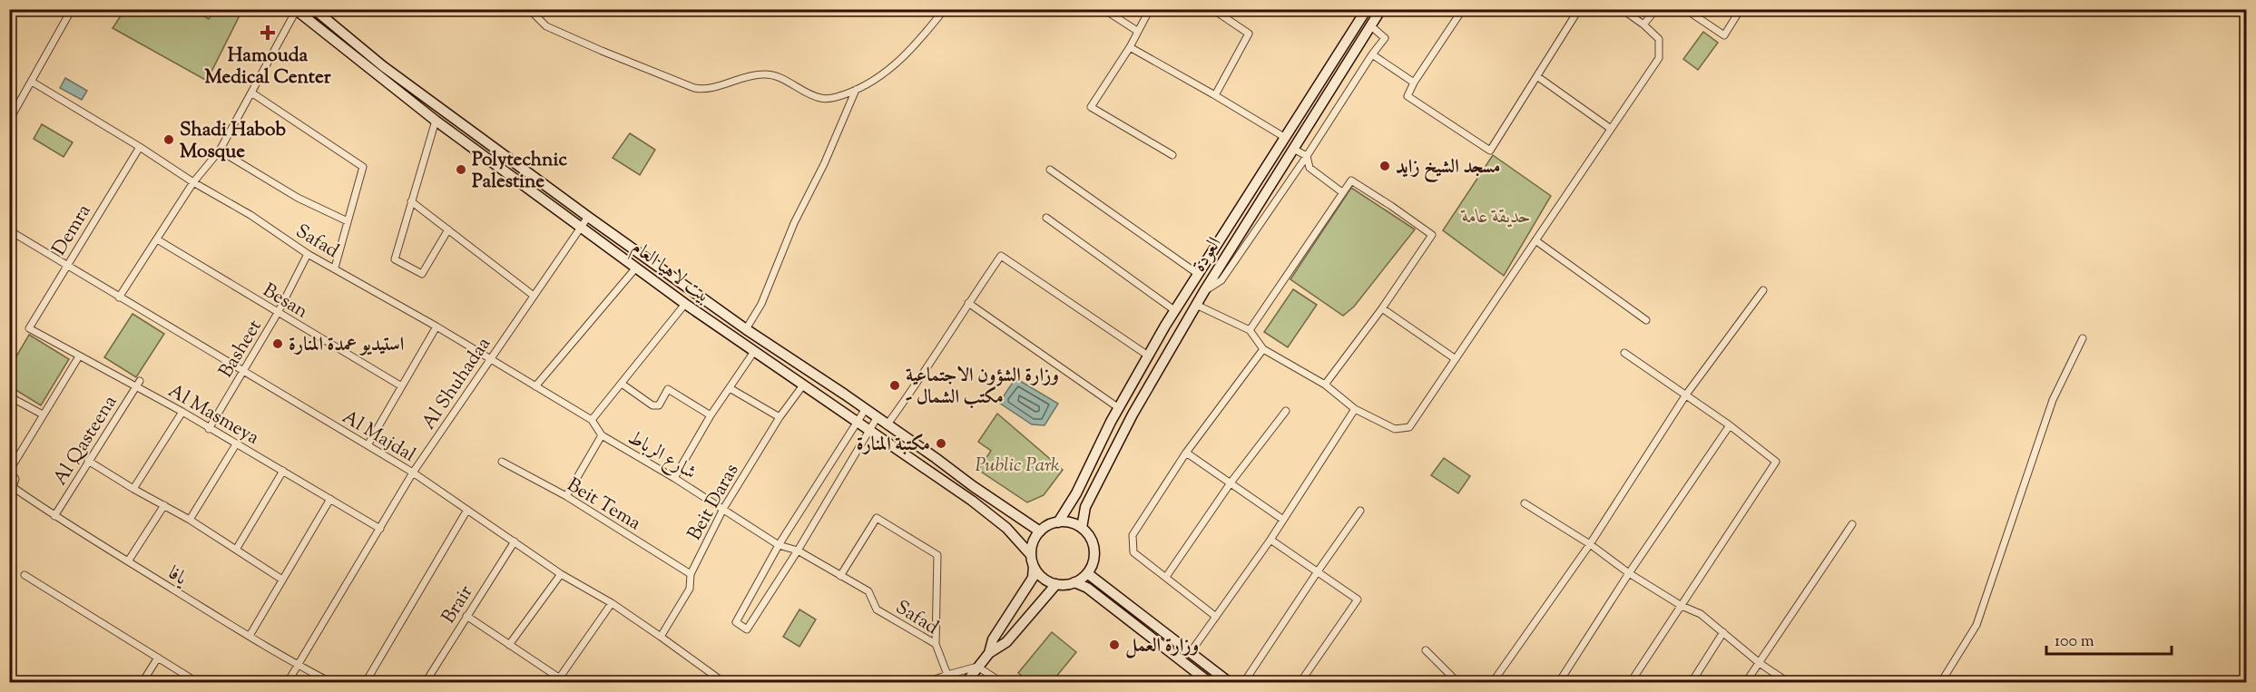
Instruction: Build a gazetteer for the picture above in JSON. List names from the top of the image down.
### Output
{
  "streets": {
    "main road": ["العودة", "بيت لاهيا العام"],
    "street": [
      "Demra",
      "Safad",
      "Besan",
      "Basheet",
      "Al Shuhadaa",
      "Al Masmeya",
      "Al Majdal",
      "Al Qasteena",
      "شارع الرباط",
      "Beit Daras",
      "Beit Tema",
      "يافا",
      "Brair"
    ]
  },
  "crossings": [
    ["Demra", "Safad"],
    ["Demra", "Al Masmeya"],
    ["Demra", "Al Majdal"],
    ["Safad", "Basheet"],
    ["Safad", "Al Shuhadaa"],
    ["Safad", "شارع الرباط"],
    ["العودة", "بيت لاهيا العام"],
    ["بيت لاهيا العام", "Al Shuhadaa"],
    ["بيت لاهيا العام", "Beit Daras"],
    ["Besan", "Basheet"],
    ["Basheet", "Al Masmeya"],
    ["Basheet", "Al Majdal"],
    ["Al Shuhadaa", "Al Masmeya"],
    ["Al Shuhadaa", "Al Majdal"],
    ["Al Shuhadaa", "يافا"],
    ["Al Masmeya", "Al Qasteena"],
    ["Al Majdal", "Beit Daras"],
    ["Al Majdal", "Brair"],
    ["Al Qasteena", "يافا"],
    ["شارع الرباط", "Beit Daras"],
    ["Beit Daras", "Beit Tema"]
  ],
  "parks": ["حديقة عامة", "Public Park"],
  "places": {
    "health": ["Hamouda Medical Center"],
    "other": [
      "Shadi Habob Mosque",
      "مسجد الشيخ زايد",
      "Polytechnic Palestine",
      "استيديو عمدة المنارة",
      "وزارة الشؤون الاجتماعية - مكتب الشمال",
      "مكتبة المنارة",
      "وزارة العمل"
    ]
  },
  "scale_bar": "100 m"
}
